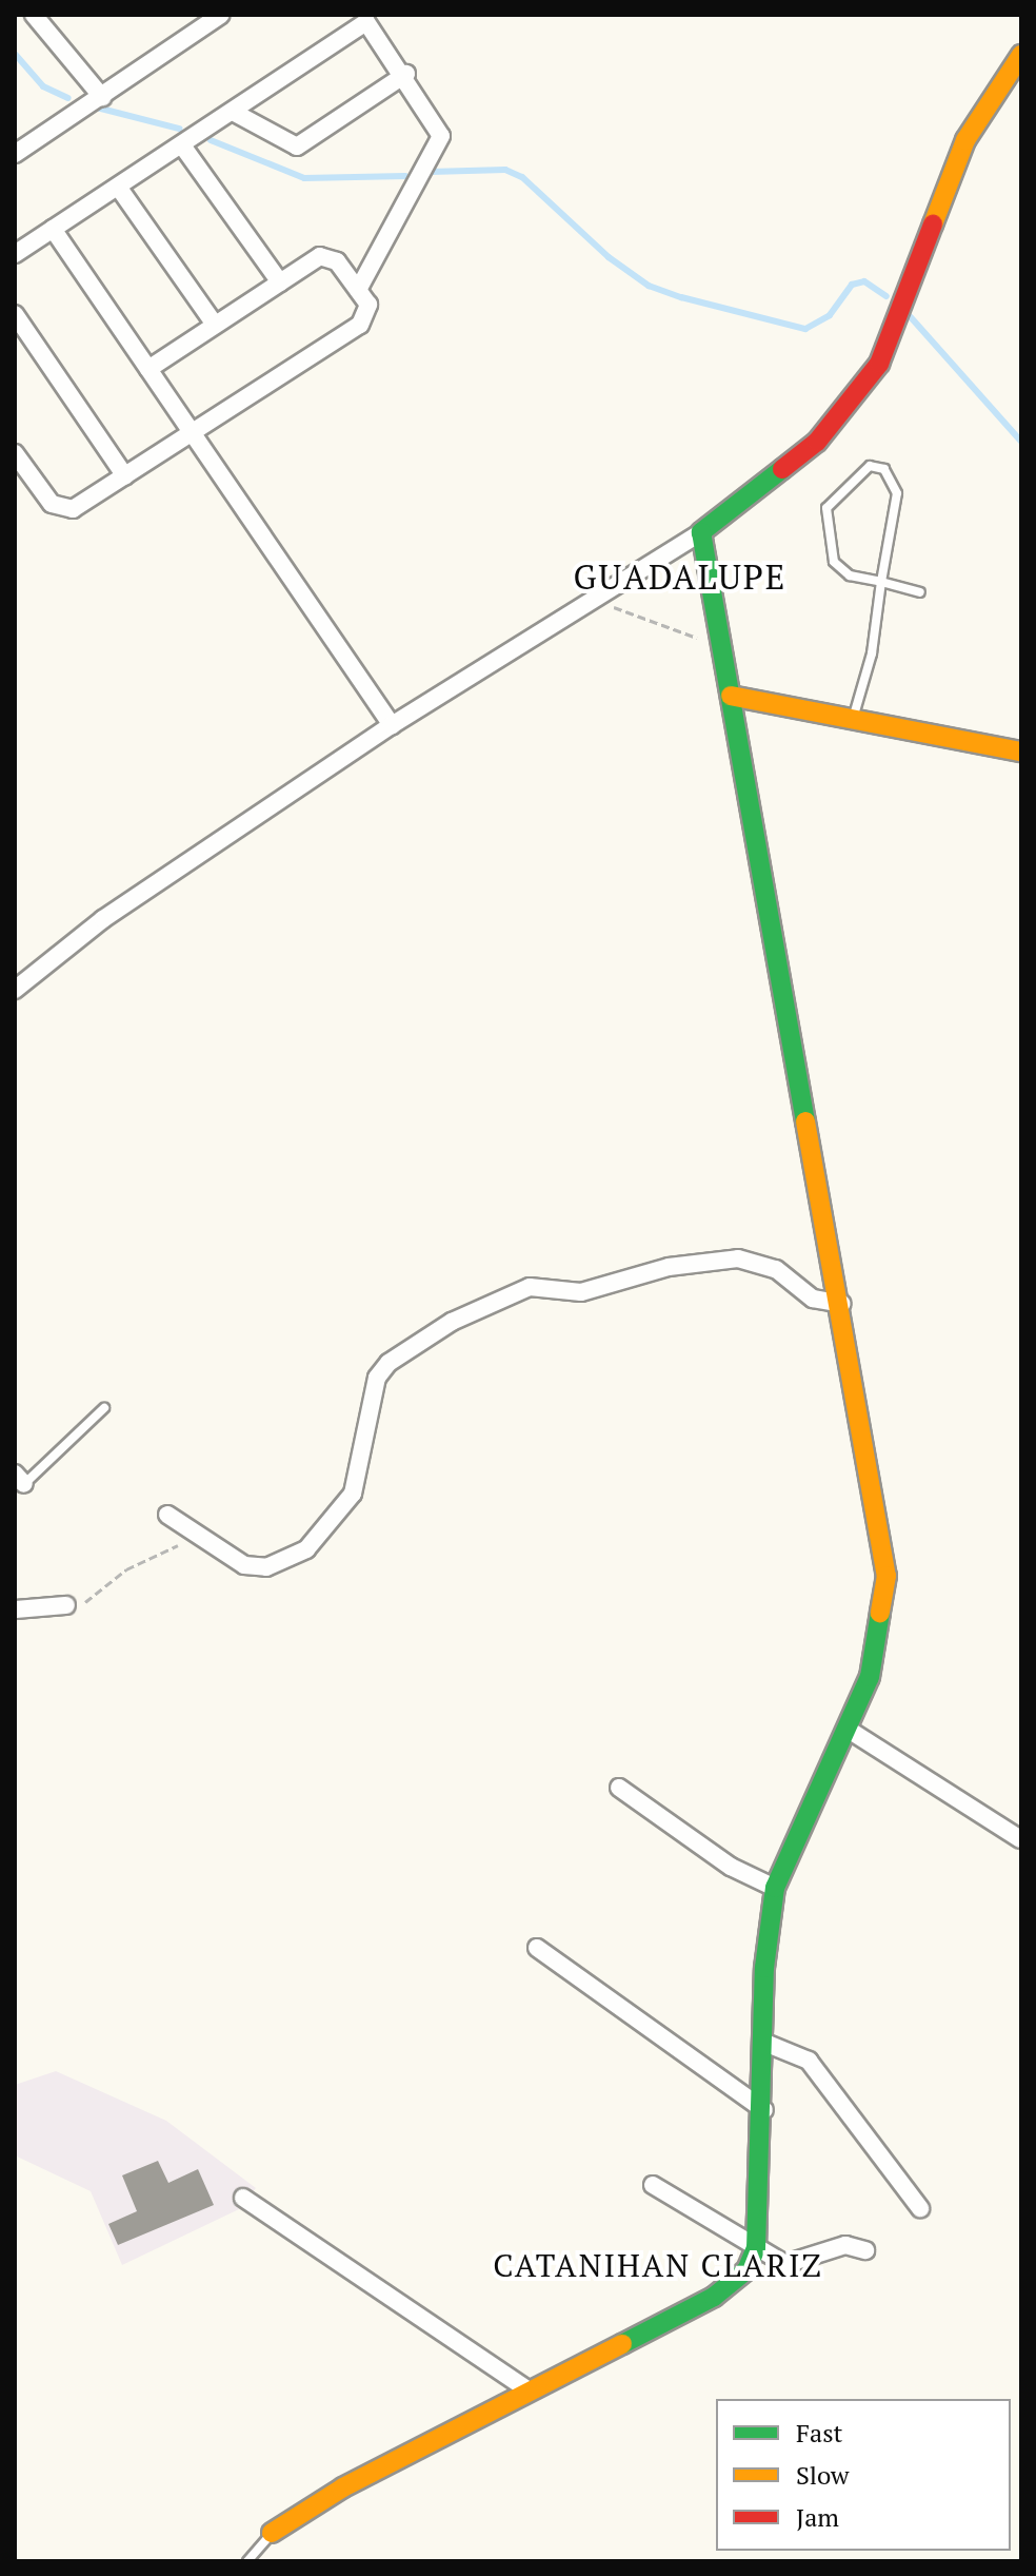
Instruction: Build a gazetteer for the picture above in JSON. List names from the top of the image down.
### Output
{
  "districts": ["GUADALUPE", "CATANIHAN CLARIZ"],
  "legend": ["Fast", "Slow", "Jam"]
}
